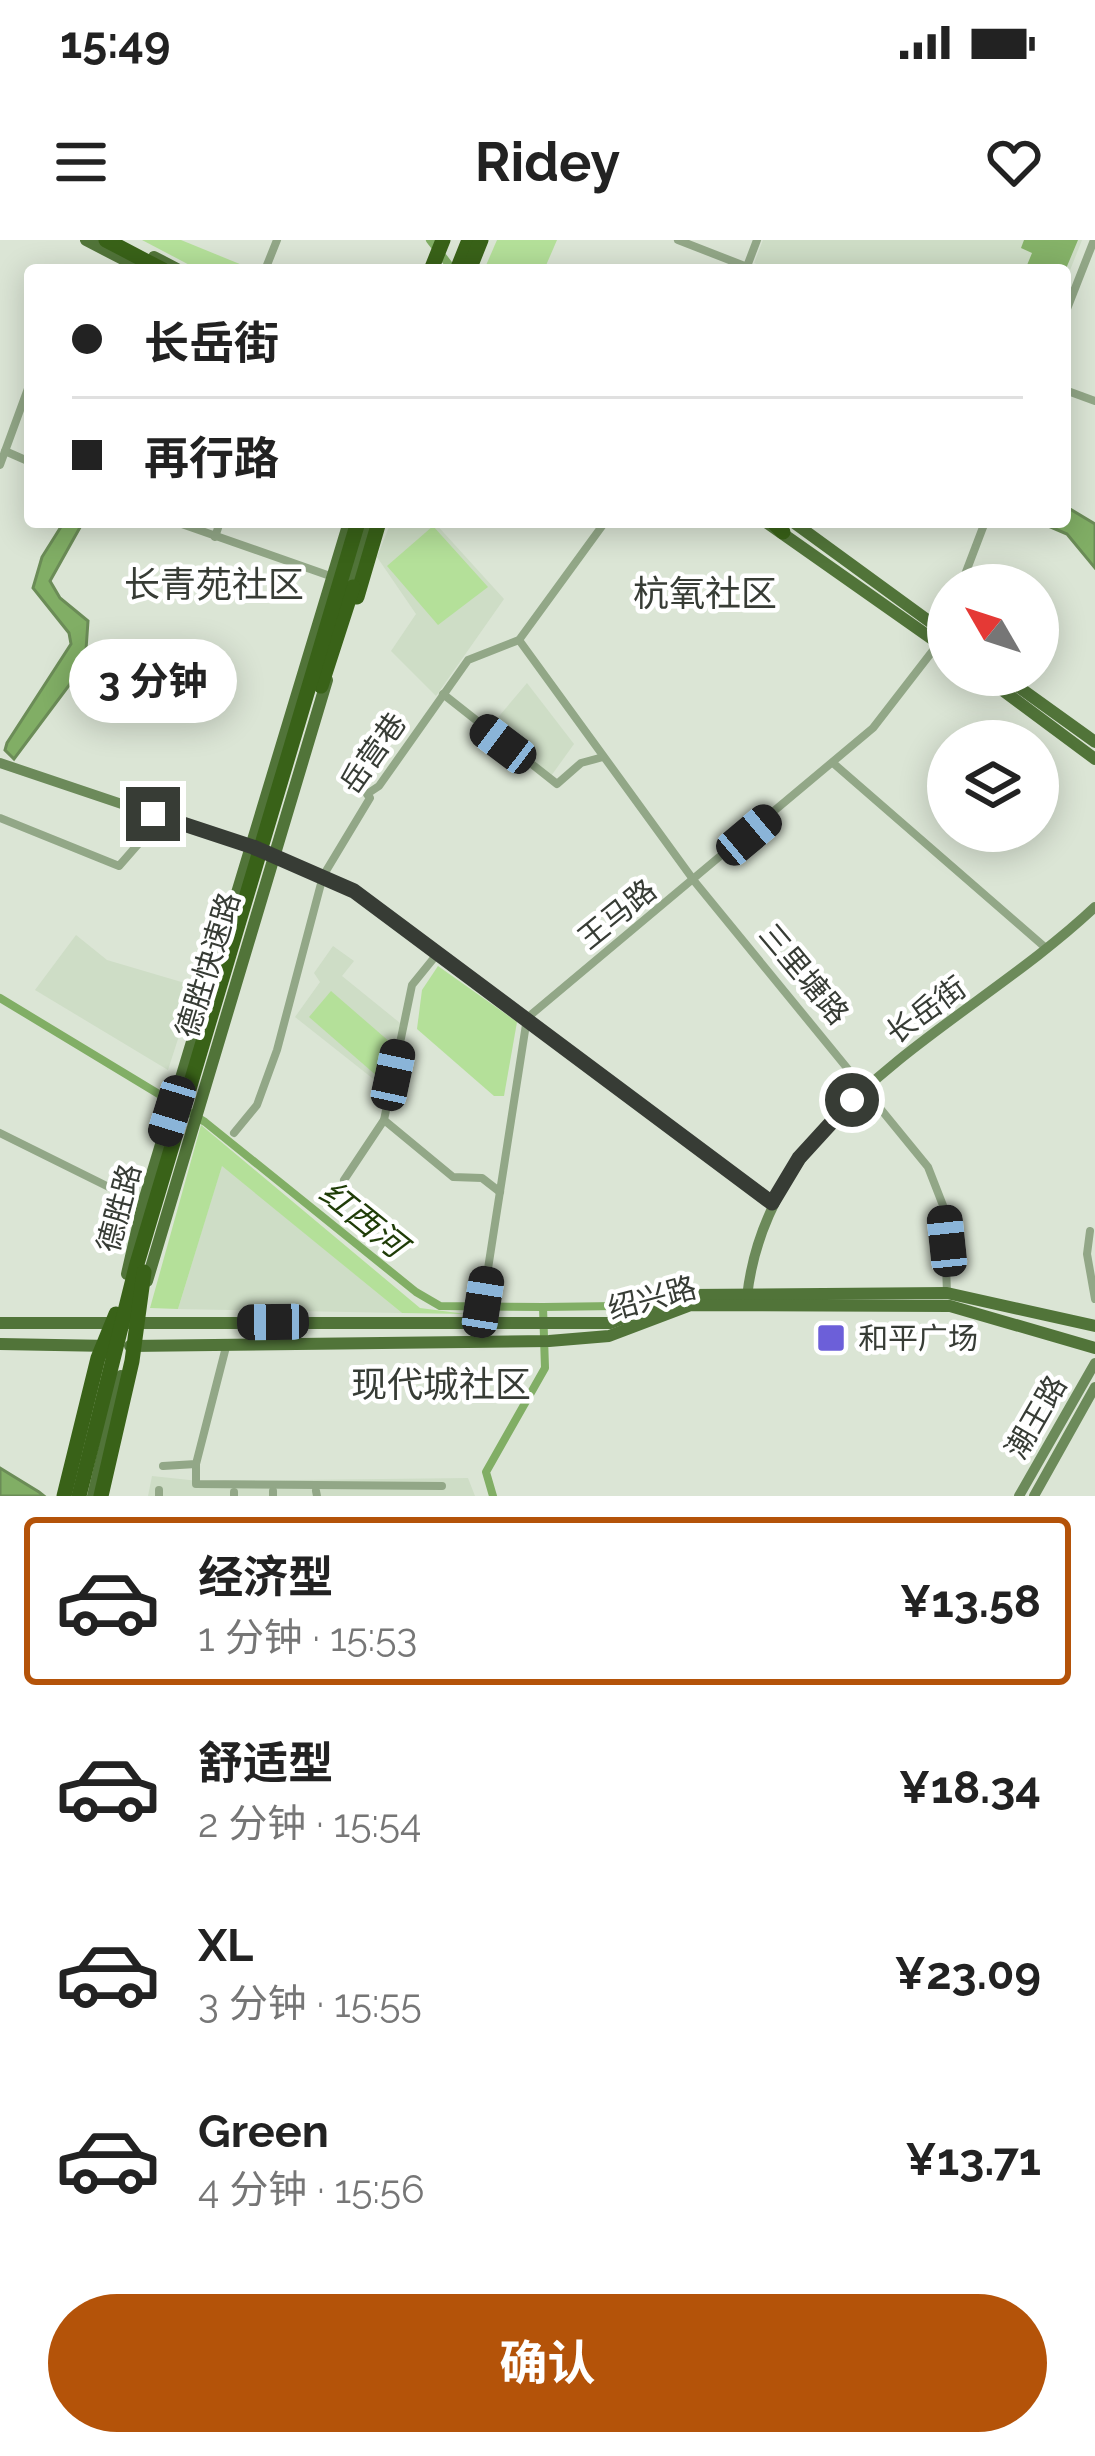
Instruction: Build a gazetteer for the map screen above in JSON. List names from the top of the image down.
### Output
{
  "streets": {
    "highway": ["德胜快速路"],
    "main road": ["德胜路", "绍兴路"],
    "street": [
      "岳营巷",
      "王马路",
      "三里塘路",
      "长岳街",
      "潮王路"
    ]
  },
  "crossings": [
    ["岳营巷", "三里塘路"],
    ["王马路", "三里塘路"],
    ["德胜快速路", "德胜路"],
    ["三里塘路", "长岳街"],
    ["三里塘路", "绍兴路"],
    ["长岳街", "绍兴路"],
    ["德胜路", "绍兴路"]
  ],
  "districts": ["长青苑社区", "杭氧社区", "现代城社区"],
  "water": ["红西河"],
  "places": {
    "transit": ["和平广场"]
  },
  "north": "top left",
  "page": {
    "status": "15:49",
    "header": "Ridey",
    "banner": ["长岳街", "再行路"],
    "bubble": "3 分钟",
    "list": [
      {
        "name": "经济型",
        "note": "1 分钟 · 15:53",
        "value": "¥13.58"
      },
      {
        "name": "舒适型",
        "note": "2 分钟 · 15:54",
        "value": "¥18.34"
      },
      {
        "name": "XL",
        "note": "3 分钟 · 15:55",
        "value": "¥23.09"
      },
      {
        "name": "Green",
        "note": "4 分钟 · 15:56",
        "value": "¥13.71"
      }
    ],
    "buttons": "确认"
  }
}
